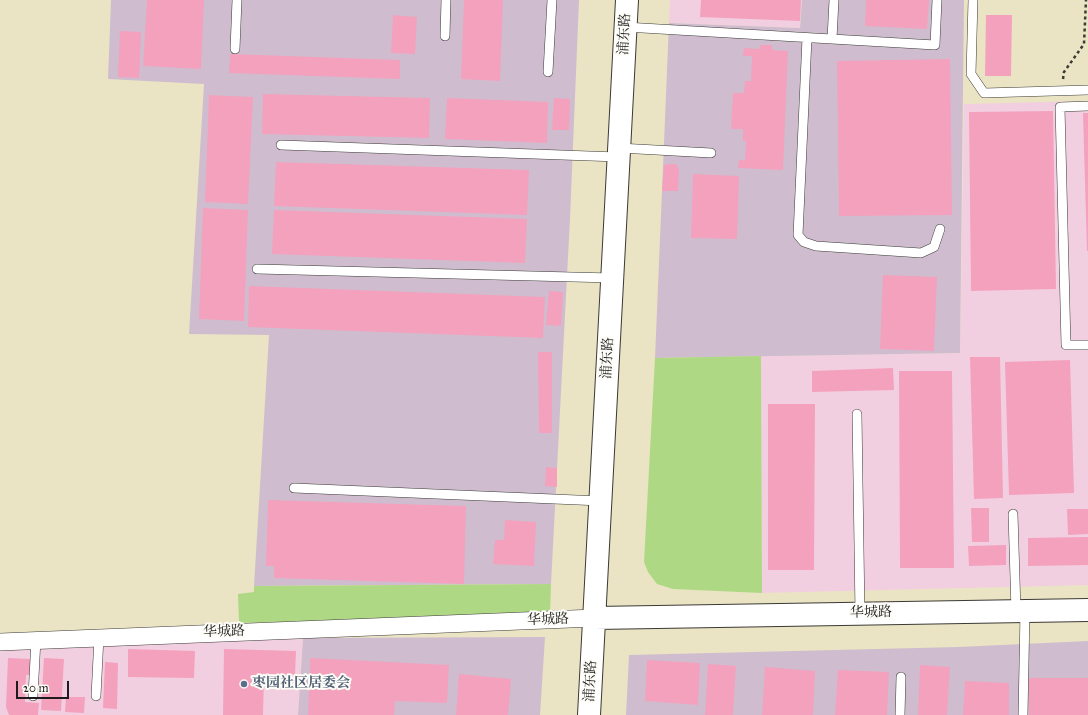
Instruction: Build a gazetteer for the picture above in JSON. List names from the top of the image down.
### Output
{
  "streets": {
    "street": ["浦东路", "华城路"]
  },
  "crossings": [
    ["浦东路", "华城路"]
  ],
  "places": ["枣园社区居委会"],
  "scale_bar": "20 m"
}
